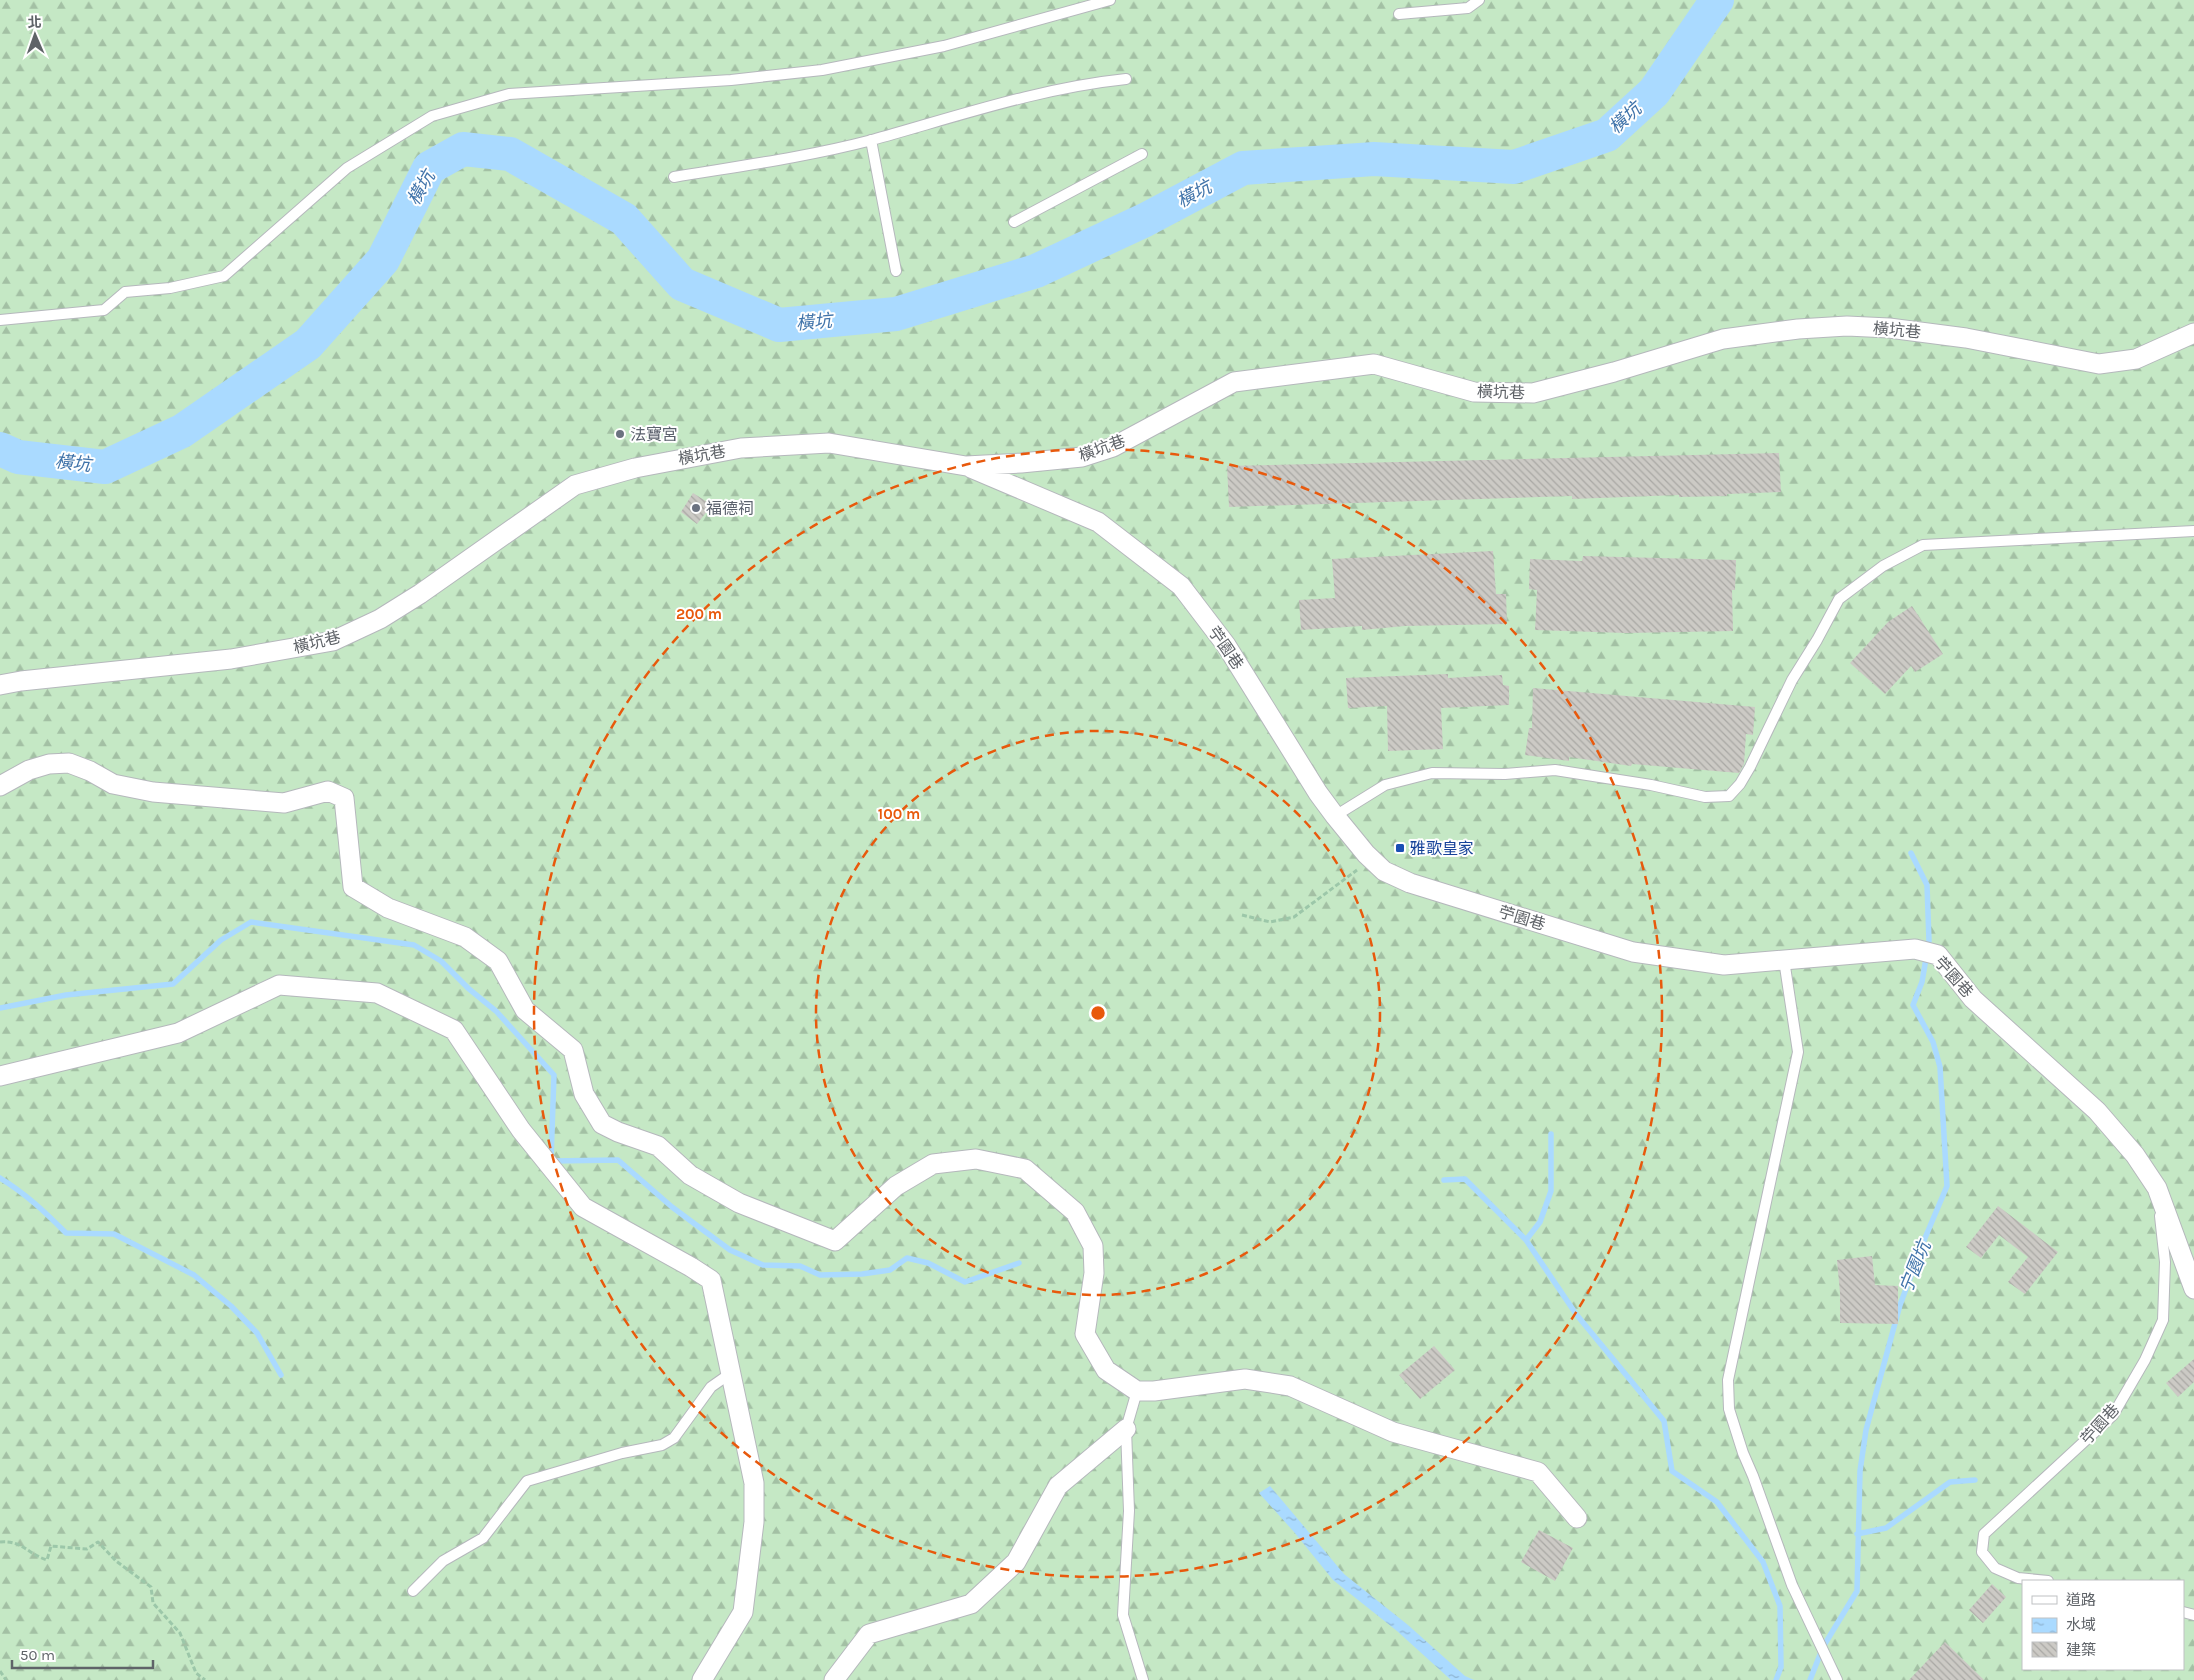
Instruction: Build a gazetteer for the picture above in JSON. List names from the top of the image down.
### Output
{
  "streets": {
    "street": ["橫坑巷", "苧園巷"]
  },
  "crossings": [
    ["橫坑巷", "苧園巷"]
  ],
  "water": ["橫坑", "宁園坑"],
  "places": {
    "other": ["法寶宮", "福德祠"],
    "transit": ["雅歌皇家"]
  },
  "legend": ["道路", "水域", "建築"],
  "scale_bar": "50 m",
  "north": "top",
  "rings": ["200 m", "100 m"]
}
